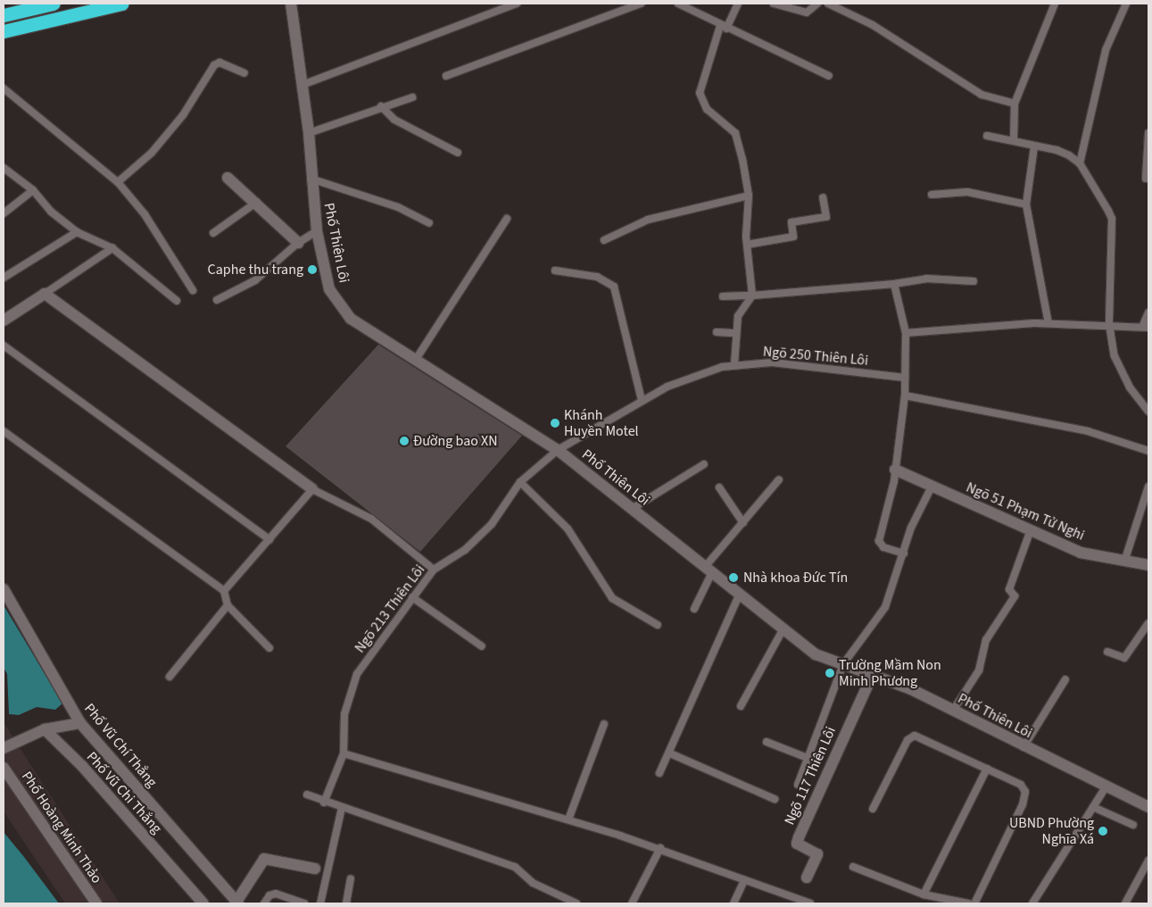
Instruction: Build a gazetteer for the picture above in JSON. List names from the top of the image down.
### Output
{
  "streets": {
    "street": [
      "Phố Thiên Lôi",
      "Ngõ 51 Phạm Tử Nghi",
      "Phố Vũ Chí Thắng",
      "Ngõ 117 Thiên Lôi",
      "Phố Vũ Chi Thắng",
      "Phố Hoàng Minh Thảo"
    ],
    "lane": ["Ngõ 250 Thiên Lôi", "Ngõ 213 Thiên Lôi"]
  },
  "crossings": [
    ["Phố Thiên Lôi", "Ngõ 250 Thiên Lôi"],
    ["Phố Thiên Lôi", "Ngõ 213 Thiên Lôi"],
    ["Phố Thiên Lôi", "Ngõ 117 Thiên Lôi"],
    ["Ngõ 250 Thiên Lôi", "Ngõ 213 Thiên Lôi"]
  ],
  "places": [
    "Caphe thu trang",
    "Khánh Huyền Motel",
    "Đường bao XN",
    "Nhà khoa Đức Tín",
    "Trường Mầm Non Minh Phương",
    "UBND Phường Nghĩa Xá"
  ]
}
